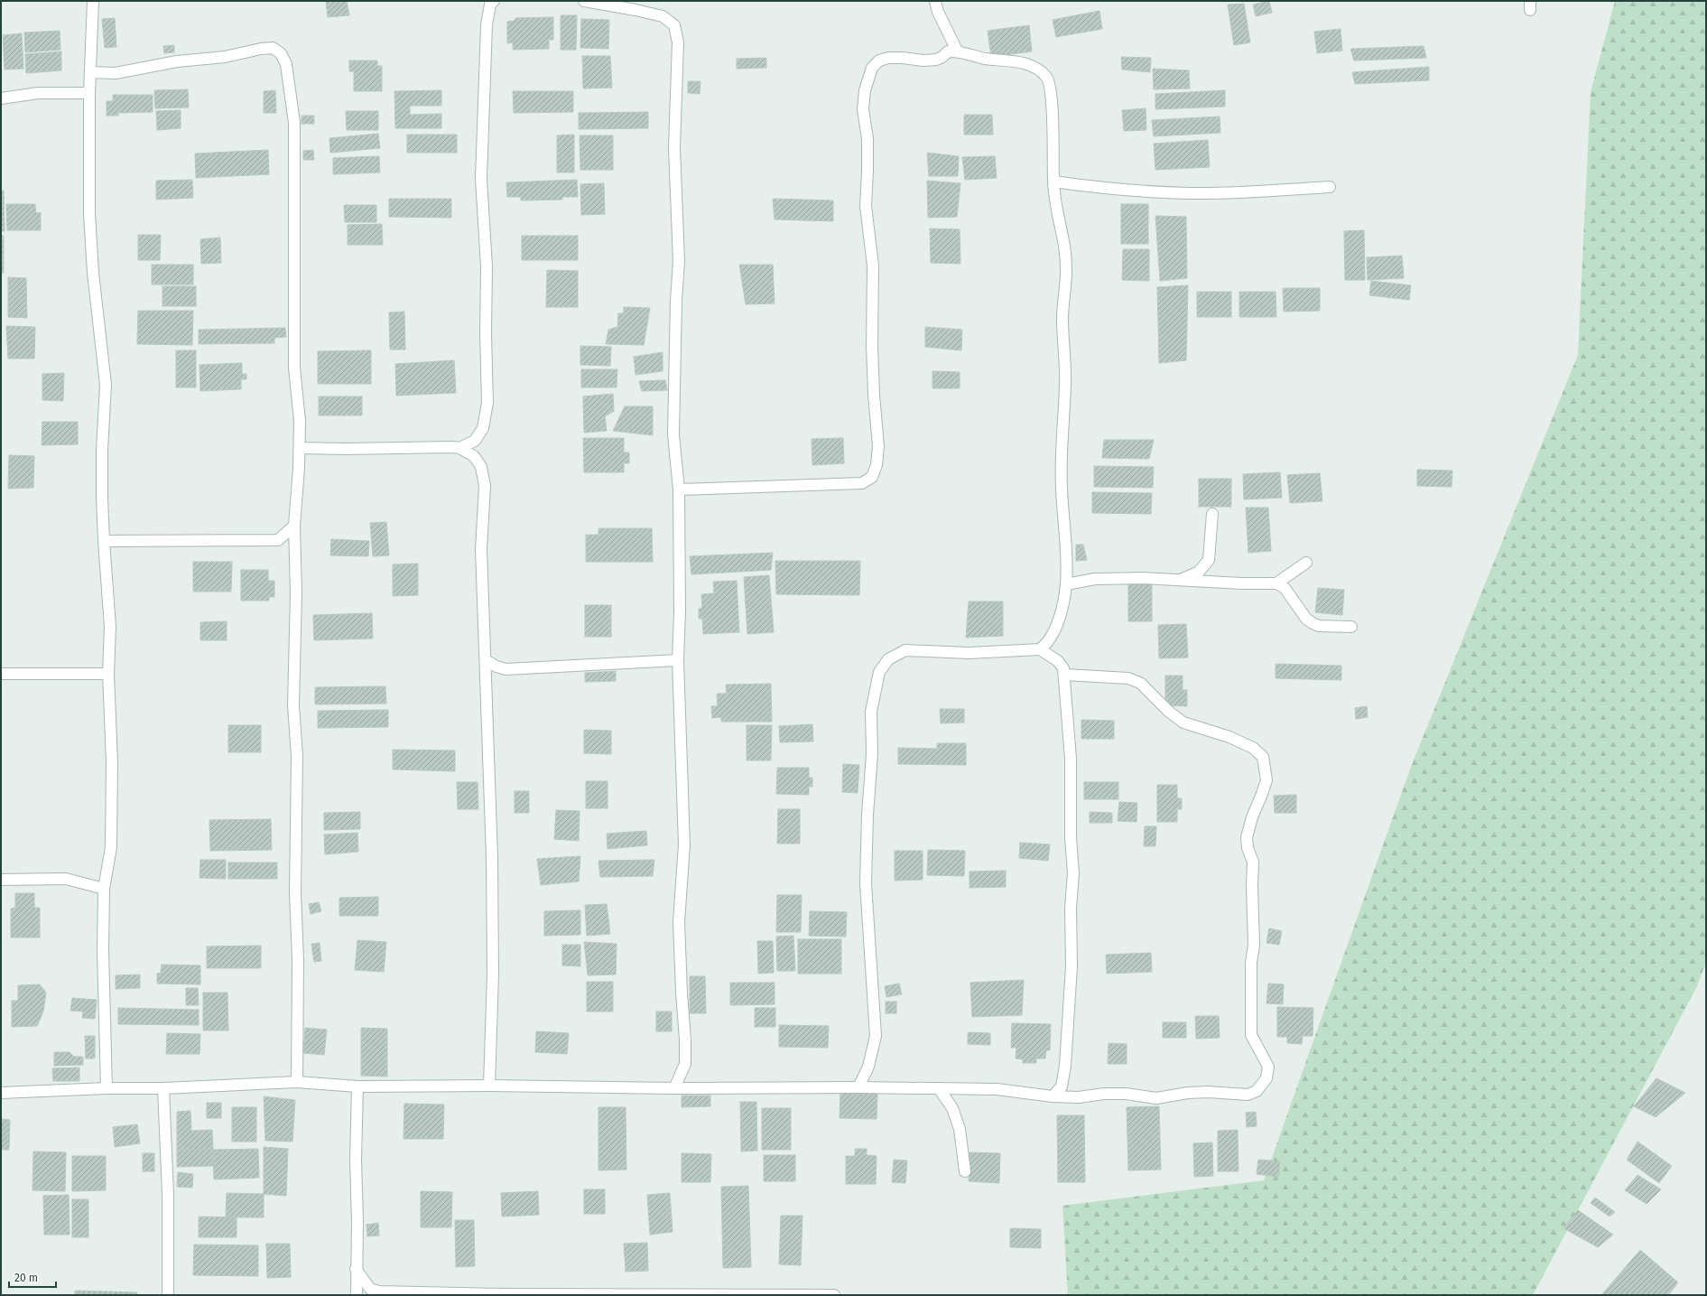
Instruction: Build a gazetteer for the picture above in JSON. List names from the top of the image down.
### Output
{
  "scale_bar": "20 m"
}
